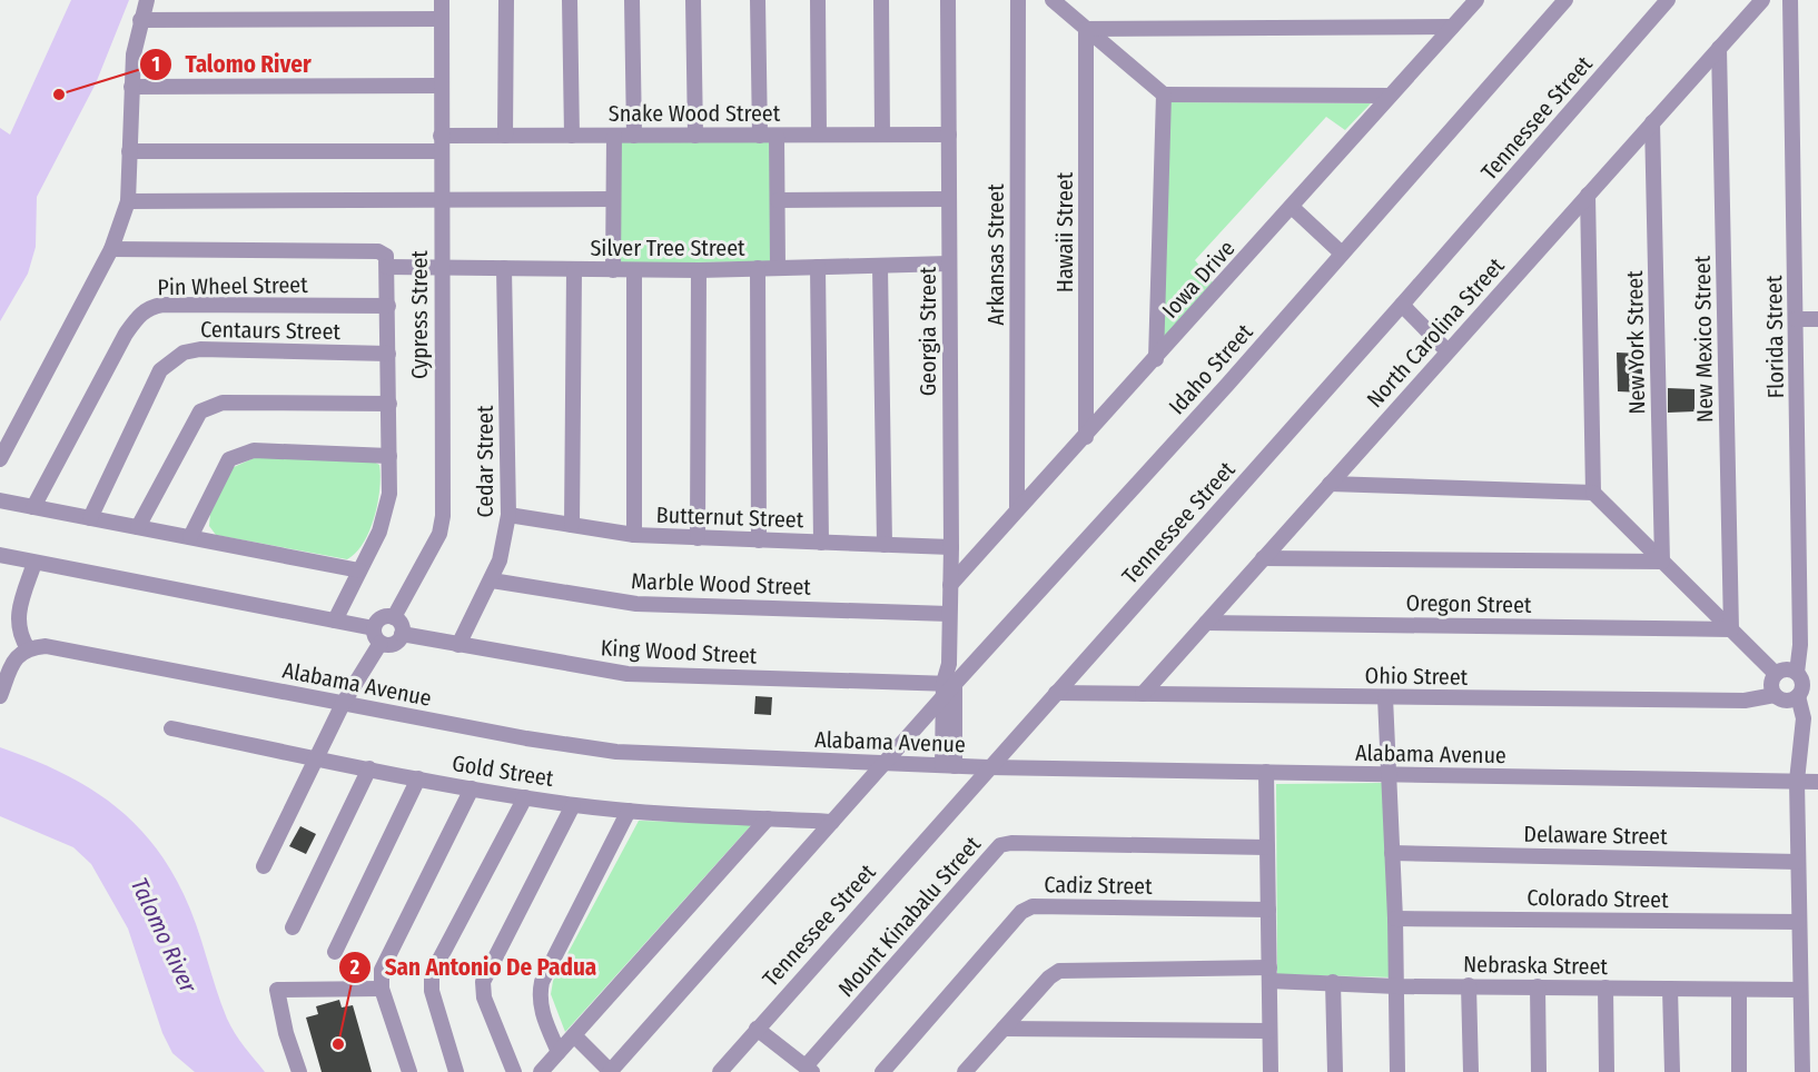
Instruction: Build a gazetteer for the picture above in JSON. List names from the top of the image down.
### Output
{
  "streets": {
    "street": [
      "Snake Wood Street",
      "Tennessee Street",
      "Hawaii Street",
      "Silver Tree Street",
      "Arkansas Street",
      "Iowa Drive",
      "Pin Wheel Street",
      "Cypress Street",
      "Centaurs Street",
      "Georgia Street",
      "North Carolina Street",
      "Florida Street",
      "New Mexico Street",
      "New York Street",
      "Idaho Street",
      "Cedar Street",
      "Butternut Street",
      "Marble Wood Street",
      "Oregon Street",
      "King Wood Street",
      "Ohio Street",
      "Alabama Avenue",
      "Gold Street",
      "Delaware Street",
      "Cadiz Street",
      "Colorado Street",
      "Mount Kinabalu Street",
      "Nebraska Street"
    ]
  },
  "crossings": [
    ["Snake Wood Street", "Cypress Street"],
    ["Snake Wood Street", "Georgia Street"],
    ["Tennessee Street", "Ohio Street"],
    ["Tennessee Street", "Alabama Avenue"],
    ["Hawaii Street", "Iowa Drive"],
    ["Silver Tree Street", "Cypress Street"],
    ["Silver Tree Street", "Georgia Street"],
    ["Silver Tree Street", "Cedar Street"],
    ["Arkansas Street", "Iowa Drive"],
    ["Iowa Drive", "Georgia Street"],
    ["Cypress Street", "King Wood Street"],
    ["Georgia Street", "Idaho Street"],
    ["Georgia Street", "Butternut Street"],
    ["Georgia Street", "Marble Wood Street"],
    ["Georgia Street", "King Wood Street"],
    ["Georgia Street", "Alabama Avenue"],
    ["North Carolina Street", "New Mexico Street"],
    ["North Carolina Street", "New York Street"],
    ["North Carolina Street", "Oregon Street"],
    ["North Carolina Street", "Ohio Street"],
    ["Florida Street", "Ohio Street"],
    ["New Mexico Street", "Oregon Street"],
    ["Idaho Street", "King Wood Street"],
    ["Idaho Street", "Alabama Avenue"],
    ["Idaho Street", "Gold Street"],
    ["Cedar Street", "Butternut Street"],
    ["Cedar Street", "Marble Wood Street"],
    ["Cedar Street", "King Wood Street"]
  ],
  "water": ["Talomo River"],
  "places": ["Talomo River", "San Antonio De Padua"]
}
